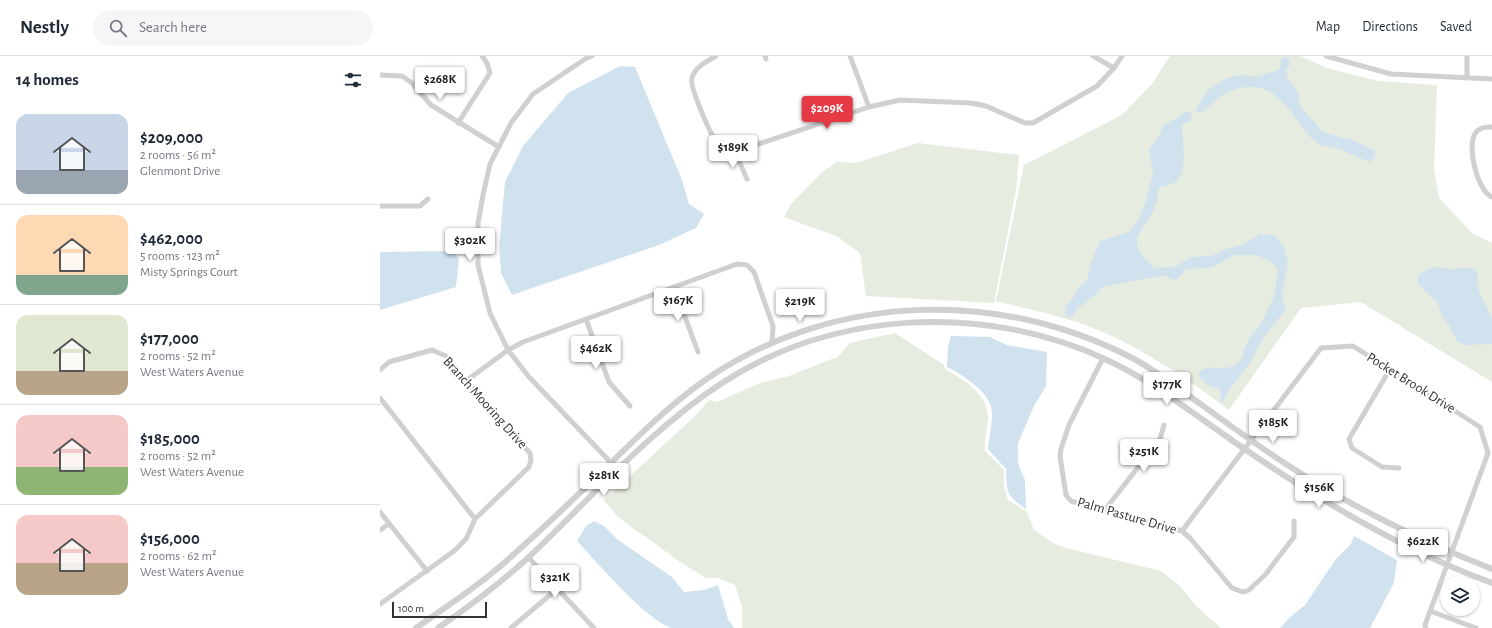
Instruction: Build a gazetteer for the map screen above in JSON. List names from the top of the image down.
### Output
{
  "streets": {
    "street": ["Pocket Brook Drive", "Branch Mooring Drive", "Palm Pasture Drive"]
  },
  "crossings": [
    ["Pocket Brook Drive", "Palm Pasture Drive"]
  ],
  "scale_bar": "100 m",
  "page": {
    "header": "Nestly",
    "search": "Search here",
    "nav": ["Map", "Directions", "Saved"],
    "heading": "14 homes",
    "price": [
      "$268K",
      "$209K",
      "$189K",
      "$302K",
      "$167K",
      "$219K",
      "$462K",
      "$177K",
      "$185K",
      "$251K",
      "$281K",
      "$156K",
      "$622K",
      "$321K"
    ],
    "list": [
      {
        "name": "$209,000",
        "note": "2 rooms · 56 m² · Glenmont Drive"
      },
      {
        "name": "$462,000",
        "note": "5 rooms · 123 m² · Misty Springs Court"
      },
      {
        "name": "$177,000",
        "note": "2 rooms · 52 m² · West Waters Avenue"
      },
      {
        "name": "$185,000",
        "note": "2 rooms · 52 m² · West Waters Avenue"
      },
      {
        "name": "$156,000",
        "note": "2 rooms · 62 m² · West Waters Avenue"
      }
    ],
    "scale": "100 m"
  }
}
